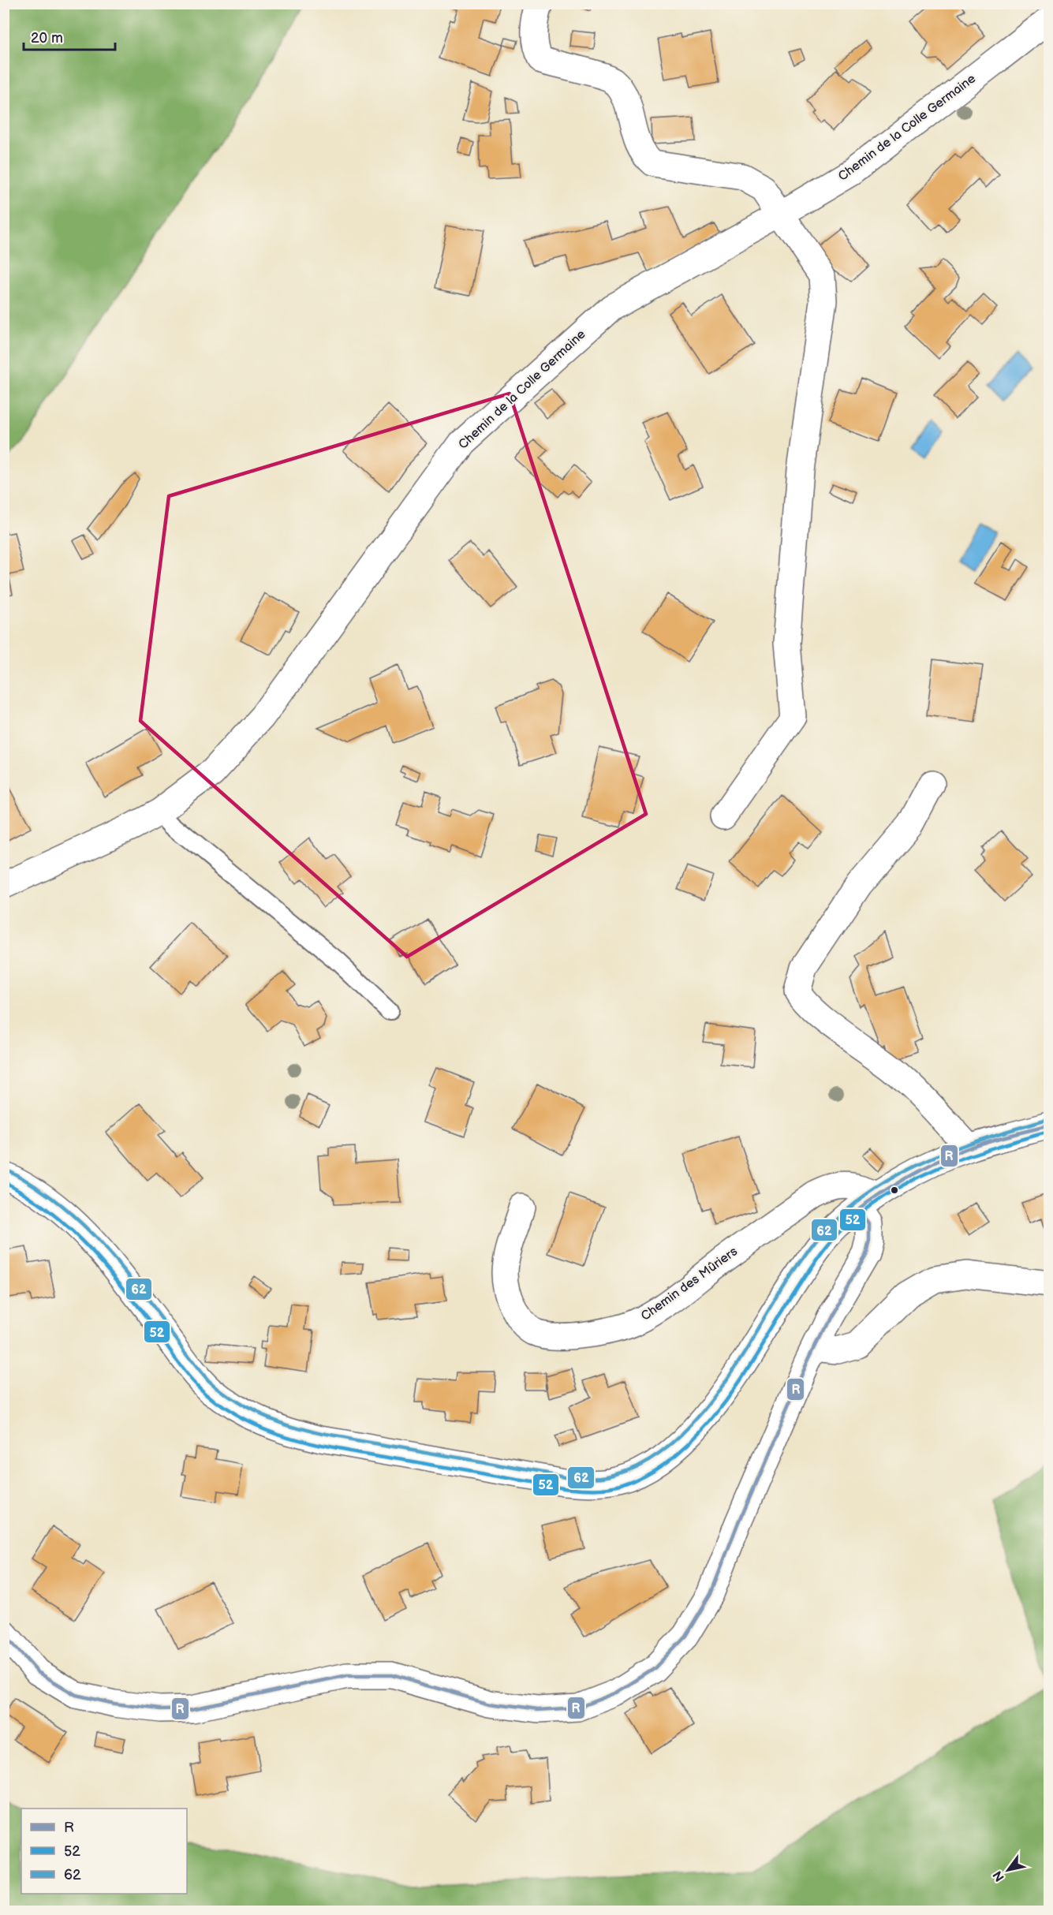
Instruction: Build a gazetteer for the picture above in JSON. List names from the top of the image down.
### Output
{
  "streets": {
    "street": ["Chemin de la Colle Germaine", "Chemin des Mûriers"]
  },
  "lines": ["transit line 62", "transit line R", "transit line 52"],
  "legend": ["R", "52", "62"],
  "scale_bar": "20 m",
  "north": "bottom left"
}
